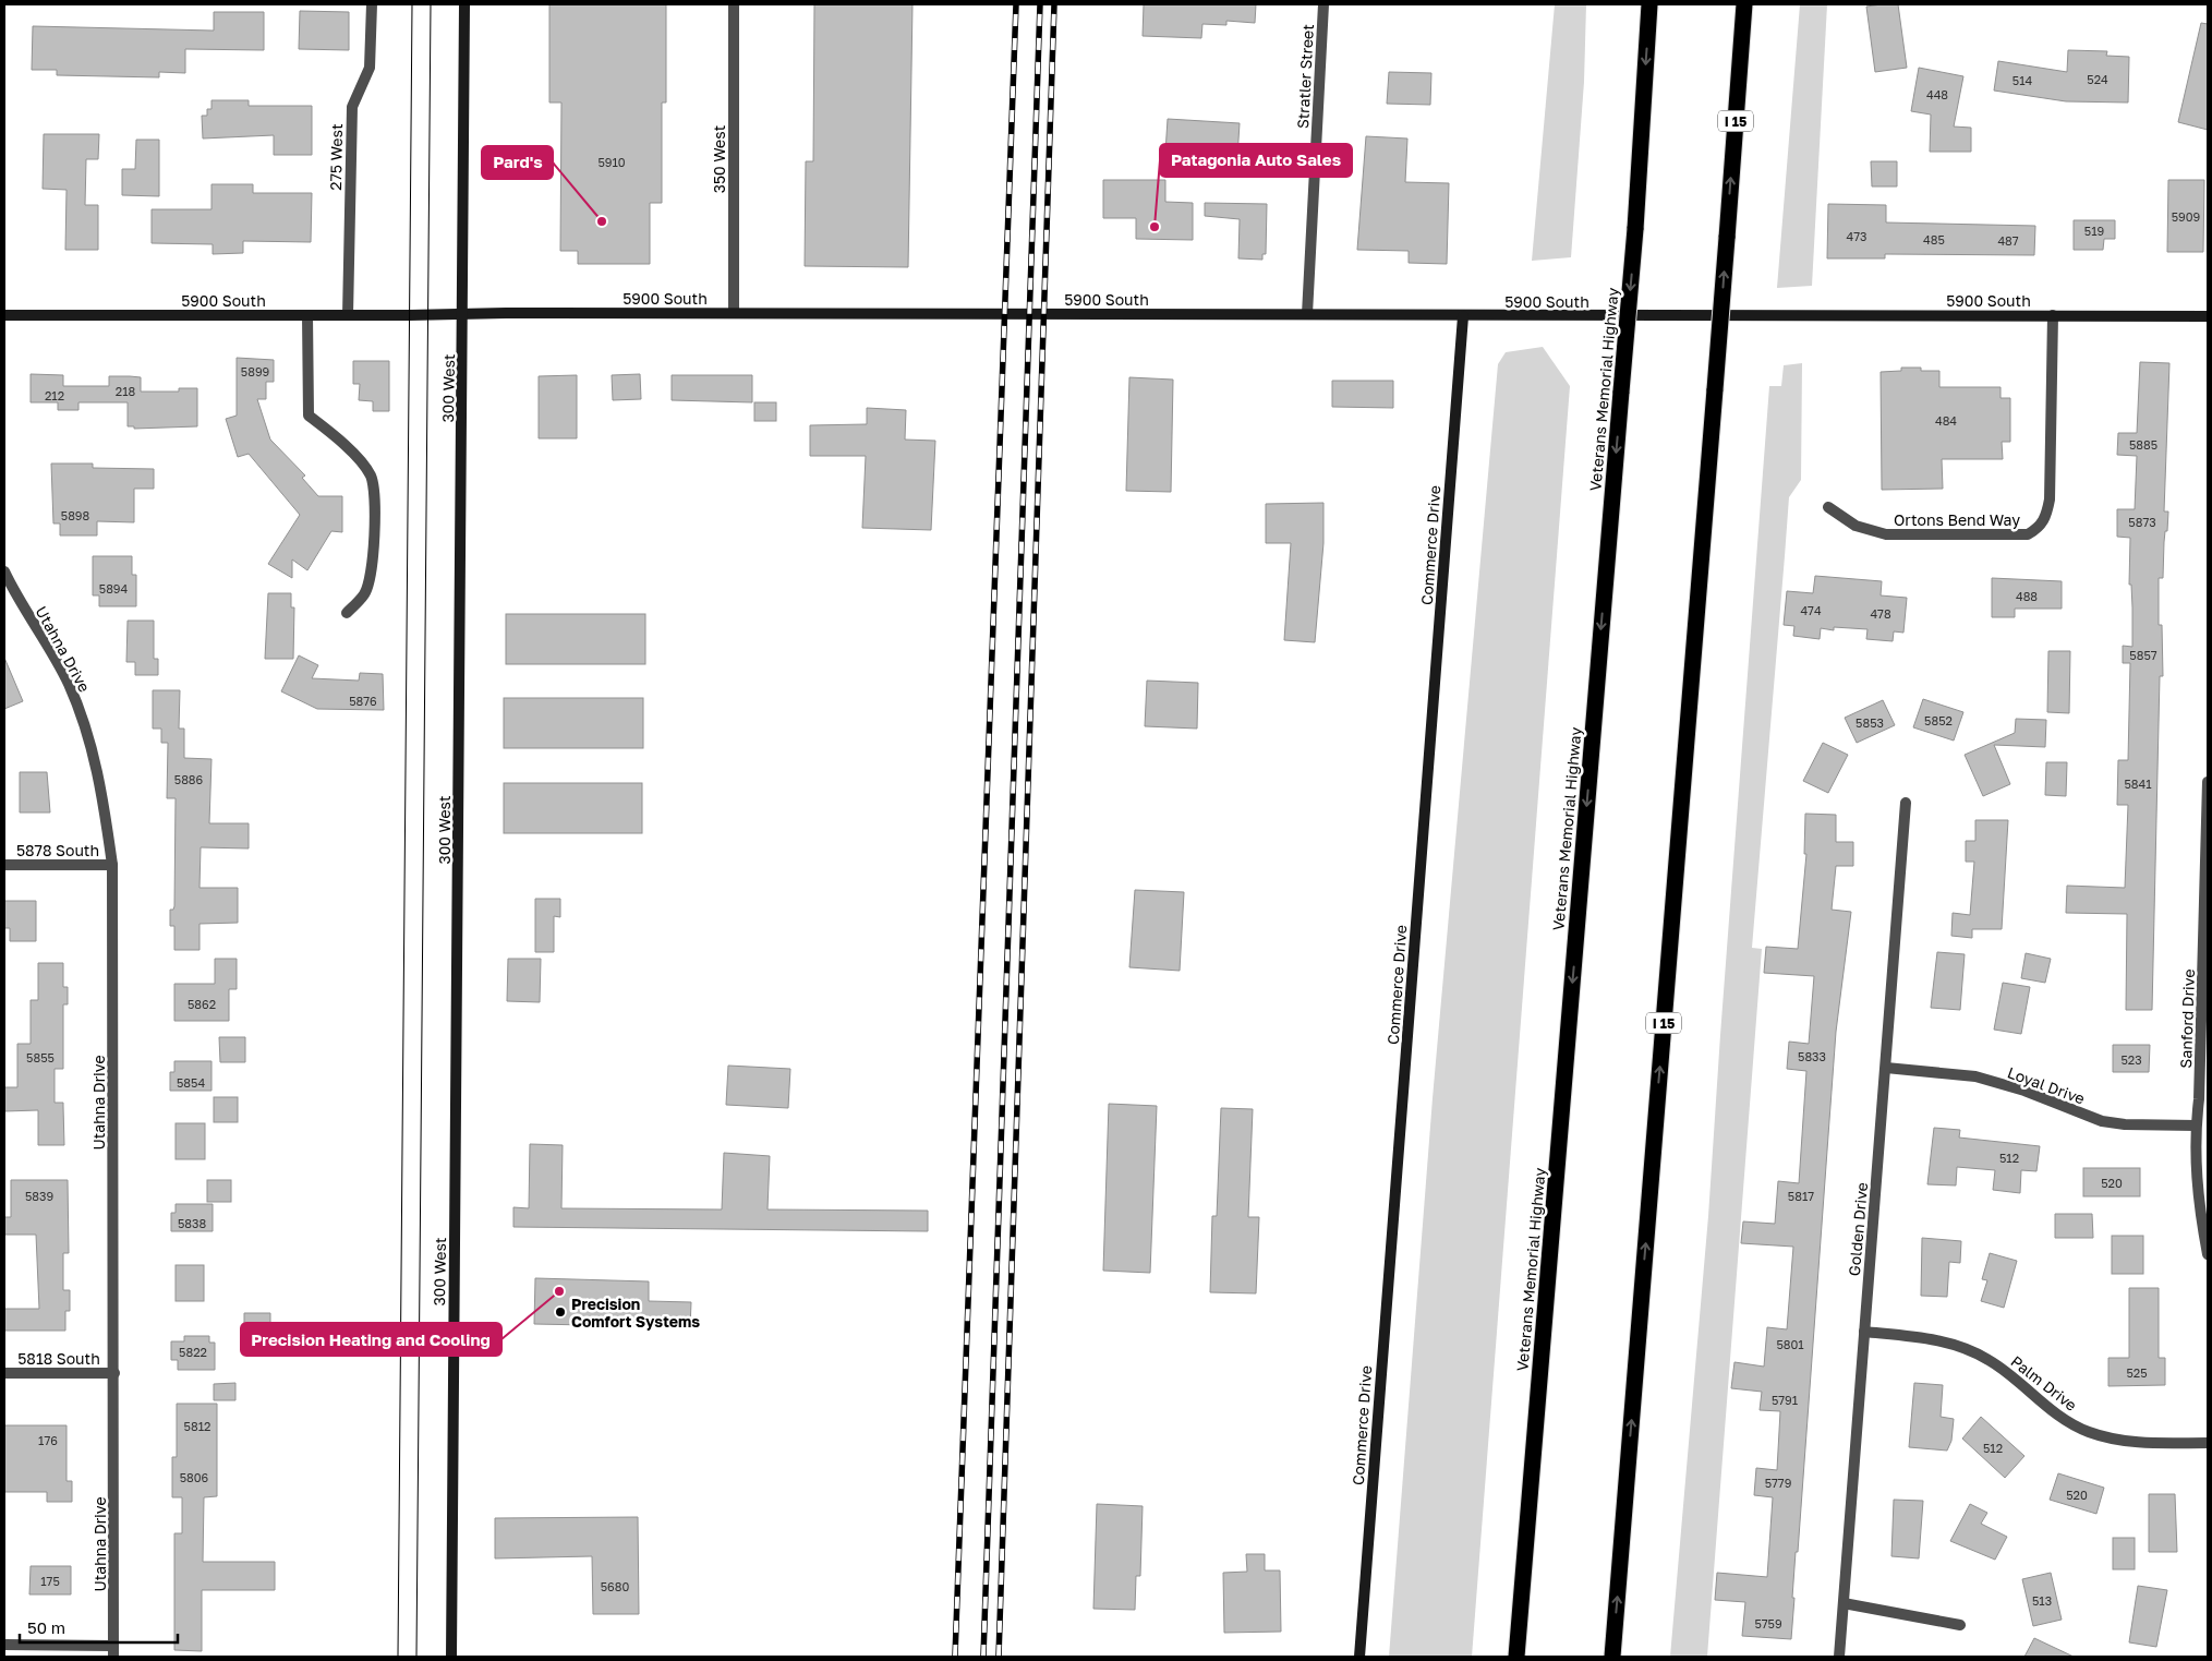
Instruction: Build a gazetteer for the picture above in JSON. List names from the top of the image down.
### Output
{
  "streets": {
    "highway": ["I 15", "Veterans Memorial Highway"],
    "street": [
      "Stratler Street",
      "275 West",
      "350 West",
      "5900 South",
      "300 West",
      "Ortons Bend Way",
      "Commerce Drive",
      "Utahna Drive",
      "5878 South",
      "Sanford Drive",
      "Loyal Drive",
      "Golden Drive",
      "5818 South",
      "Palm Drive"
    ]
  },
  "crossings": [
    ["Stratler Street", "5900 South"],
    ["275 West", "5900 South"],
    ["350 West", "5900 South"],
    ["5900 South", "300 West"],
    ["5900 South", "Ortons Bend Way"],
    ["5900 South", "Commerce Drive"],
    ["Utahna Drive", "5878 South"],
    ["Utahna Drive", "5818 South"],
    ["Sanford Drive", "Loyal Drive"],
    ["Loyal Drive", "Golden Drive"],
    ["Golden Drive", "Palm Drive"]
  ],
  "places": [
    "Pard's",
    "Patagonia Auto Sales",
    "Precision Heating and Cooling",
    "Precision Comfort Systems"
  ],
  "house_numbers": [
    "524",
    "514",
    "448",
    "5910",
    "5909",
    "519",
    "473",
    "485",
    "487",
    "5899",
    "218",
    "212",
    "484",
    "5885",
    "5898",
    "5873",
    "5894",
    "488",
    "474",
    "478",
    "5857",
    "5876",
    "5852",
    "5853",
    "5886",
    "5841",
    "5862",
    "5833",
    "5855",
    "523",
    "5854",
    "512",
    "520",
    "5839",
    "5817",
    "5838",
    "5801",
    "5822",
    "525",
    "5791",
    "5812",
    "176",
    "512",
    "5806",
    "5779",
    "520",
    "175",
    "5680",
    "513",
    "5759"
  ],
  "scale_bar": "50 m"
}
